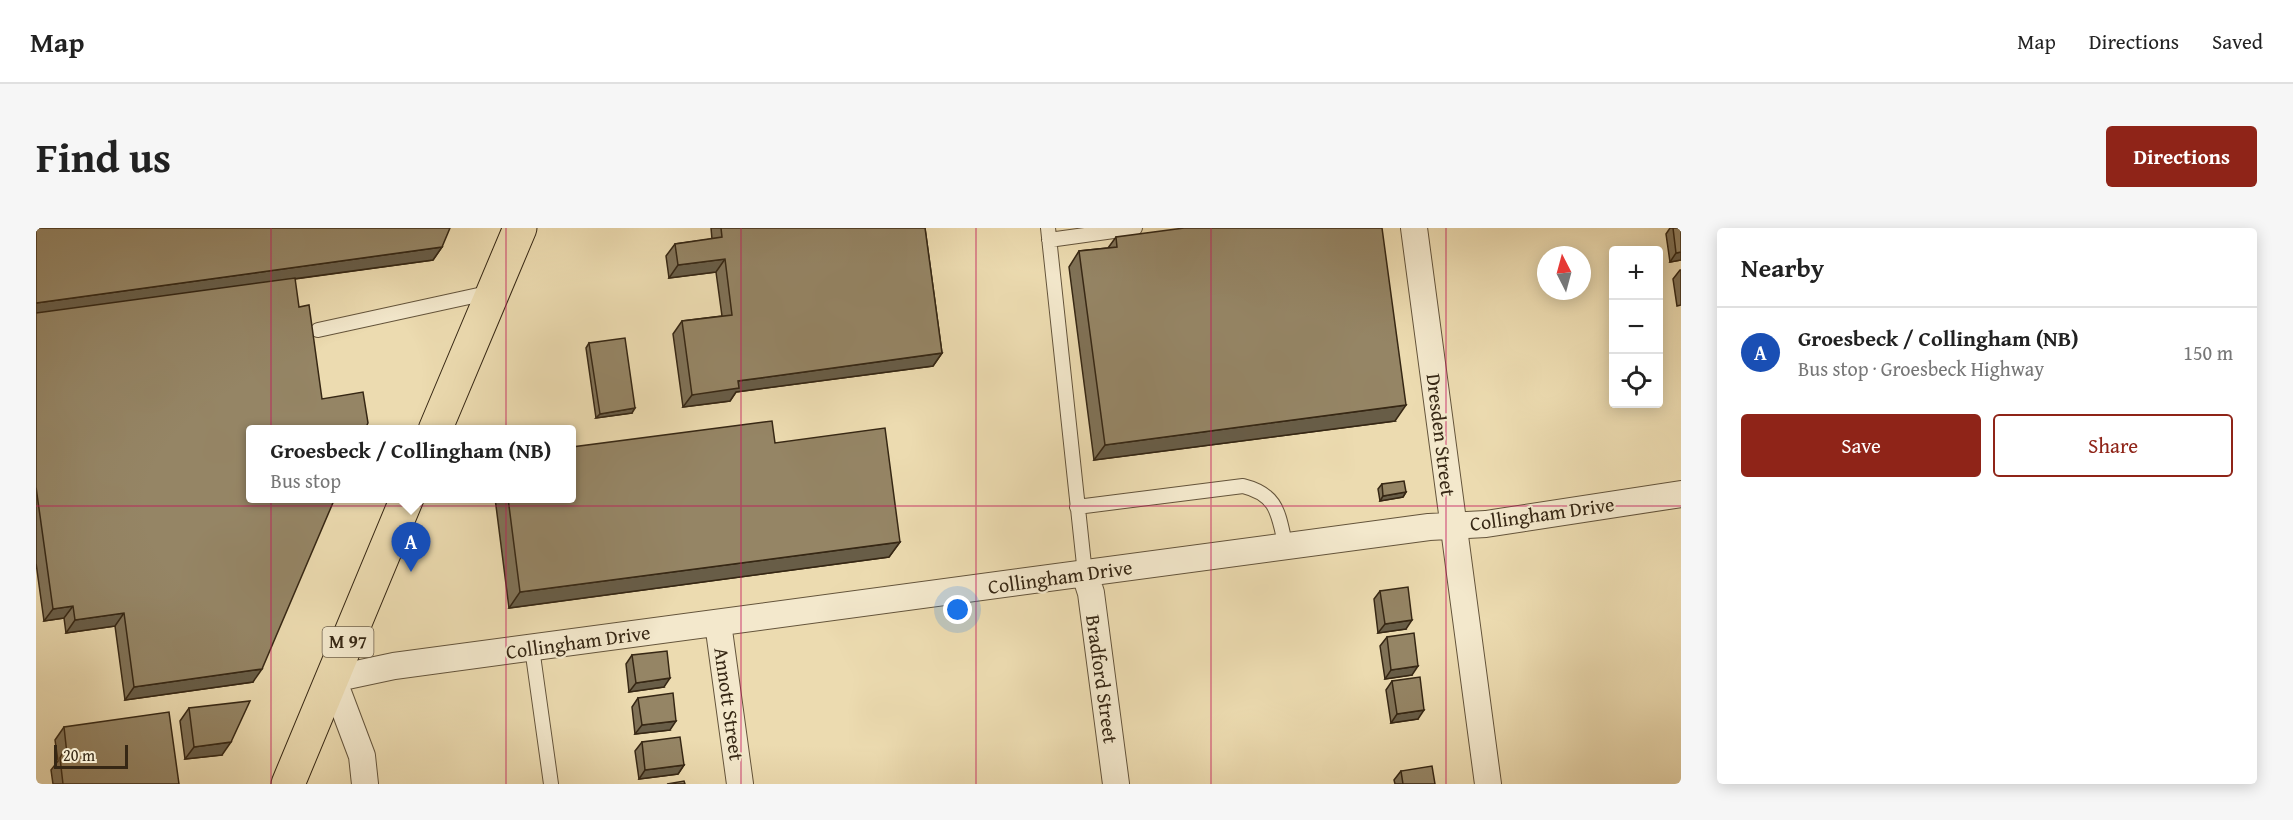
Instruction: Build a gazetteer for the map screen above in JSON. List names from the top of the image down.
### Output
{
  "streets": {
    "main road": ["M 97"],
    "street": [
      "Dresden Street",
      "Collingham Drive",
      "Bradford Street",
      "Annott Street"
    ]
  },
  "crossings": [
    ["Dresden Street", "Collingham Drive"],
    ["Collingham Drive", "M 97"],
    ["Collingham Drive", "Bradford Street"],
    ["Collingham Drive", "Annott Street"]
  ],
  "scale_bar": "20 m",
  "north": "top",
  "page": {
    "header": "Map",
    "nav": ["Map", "Directions", "Saved"],
    "title": "Find us",
    "buttons": [
      "Directions",
      ["Save", "Share"]
    ],
    "heading": "Nearby",
    "map_buttons": ["+", "−"],
    "list": [
      {
        "mark": "A",
        "name": "Groesbeck / Collingham (NB)",
        "note": "Bus stop · Groesbeck Highway",
        "value": "150 m"
      }
    ],
    "popup": ["Groesbeck / Collingham (NB)", "Bus stop"],
    "pins": "A",
    "scale": "20 m"
  }
}
